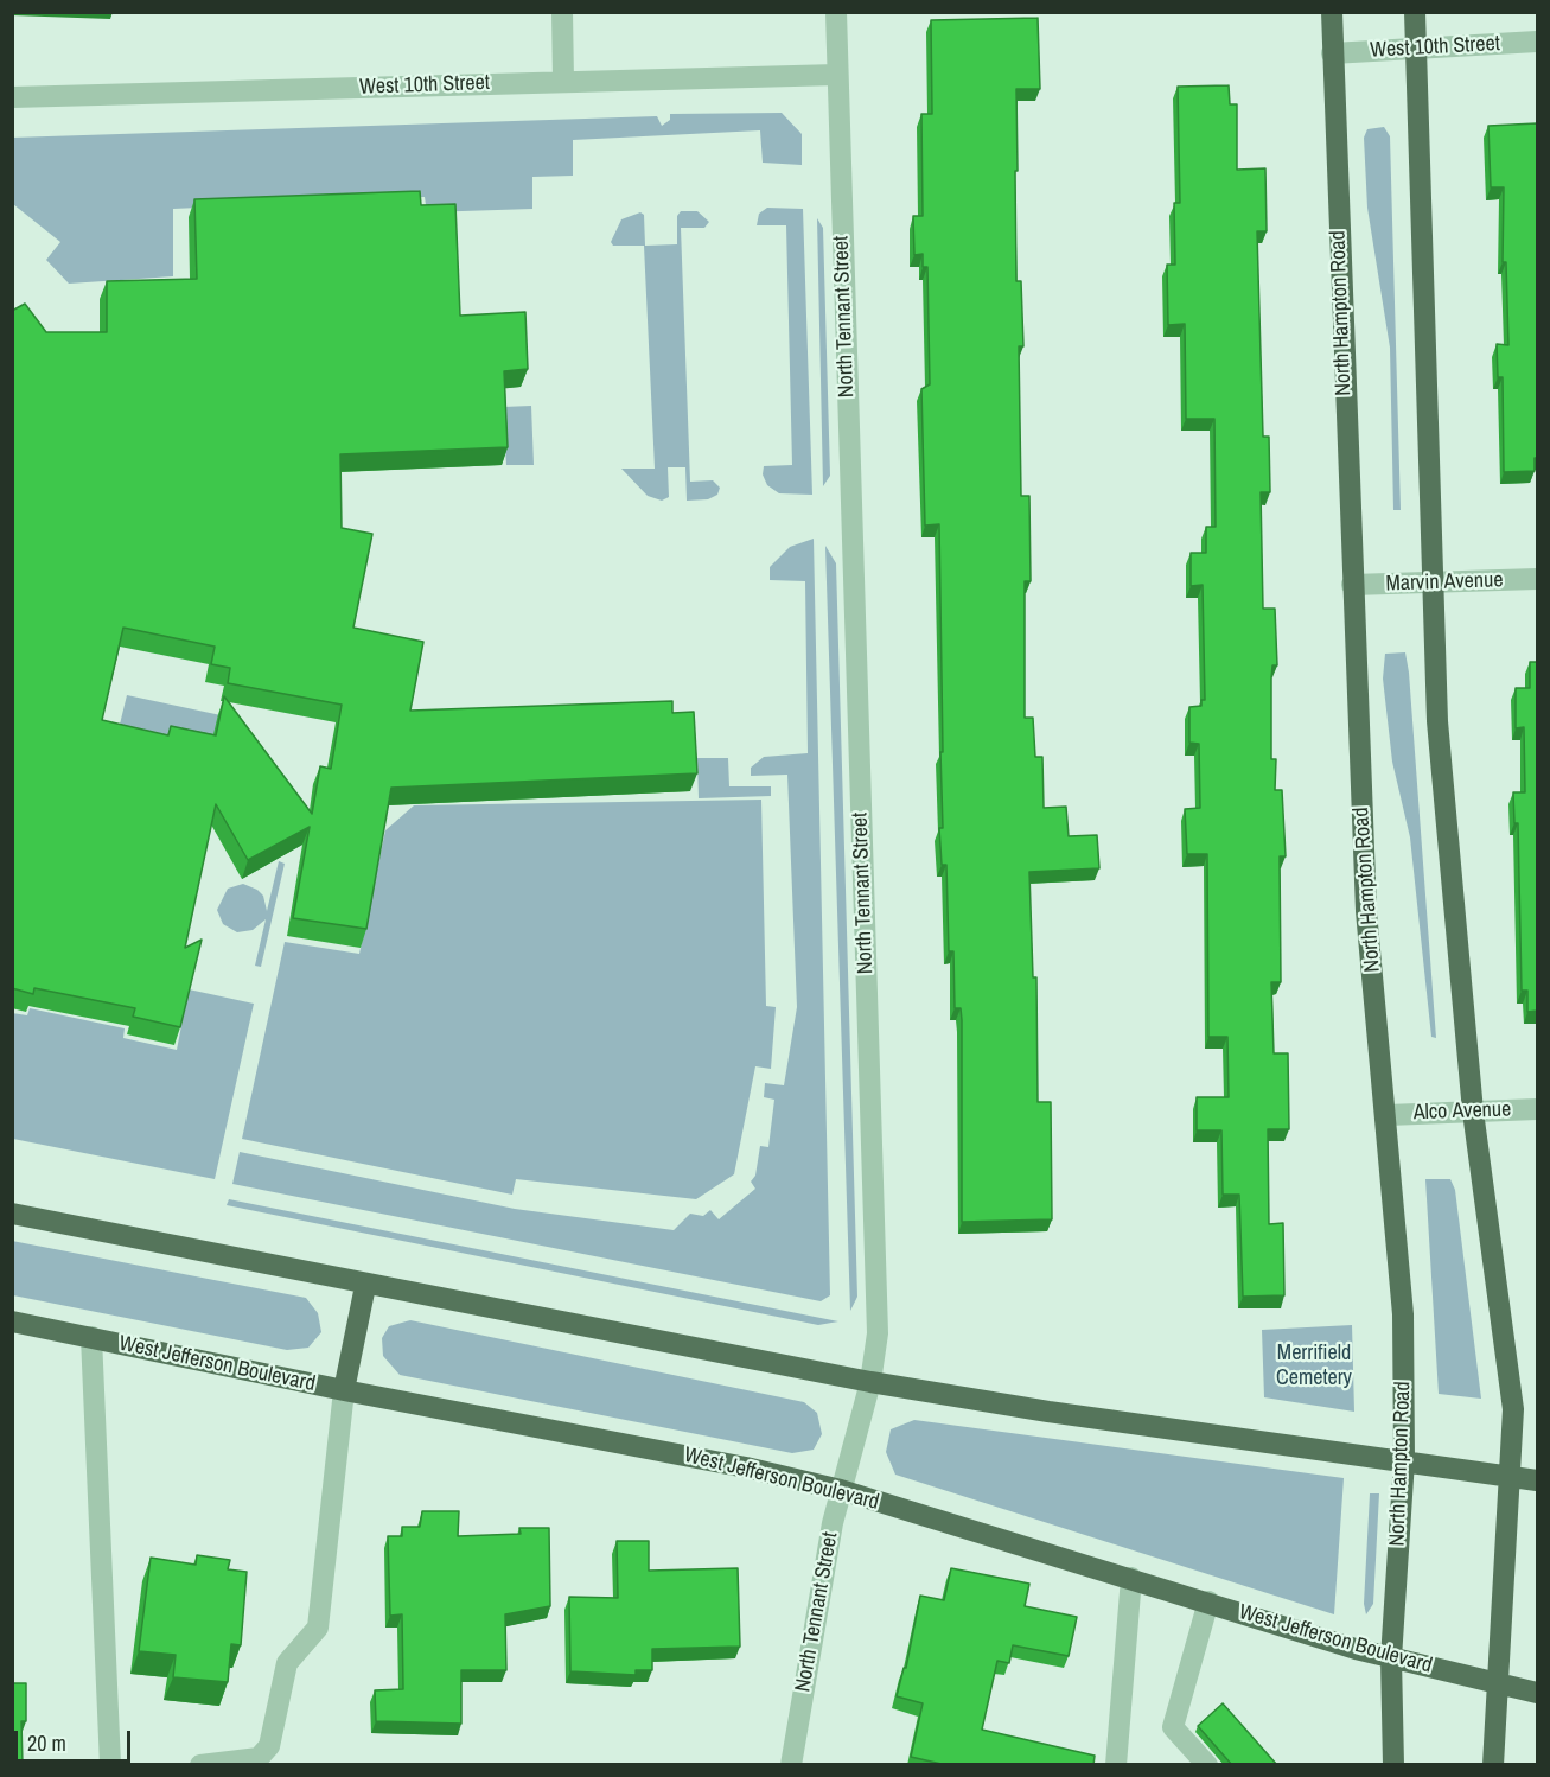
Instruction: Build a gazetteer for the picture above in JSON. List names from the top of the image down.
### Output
{
  "streets": {
    "main road": ["North Hampton Road", "West Jefferson Boulevard"],
    "street": [
      "West 10th Street",
      "North Tennant Street",
      "Marvin Avenue",
      "Alco Avenue"
    ]
  },
  "crossings": [
    ["West 10th Street", "North Hampton Road"],
    ["West 10th Street", "North Tennant Street"],
    ["North Hampton Road", "Marvin Avenue"],
    ["North Hampton Road", "Alco Avenue"],
    ["North Hampton Road", "West Jefferson Boulevard"],
    ["North Tennant Street", "West Jefferson Boulevard"]
  ],
  "parks": ["Merrifield Cemetery"],
  "scale_bar": "20 m"
}
